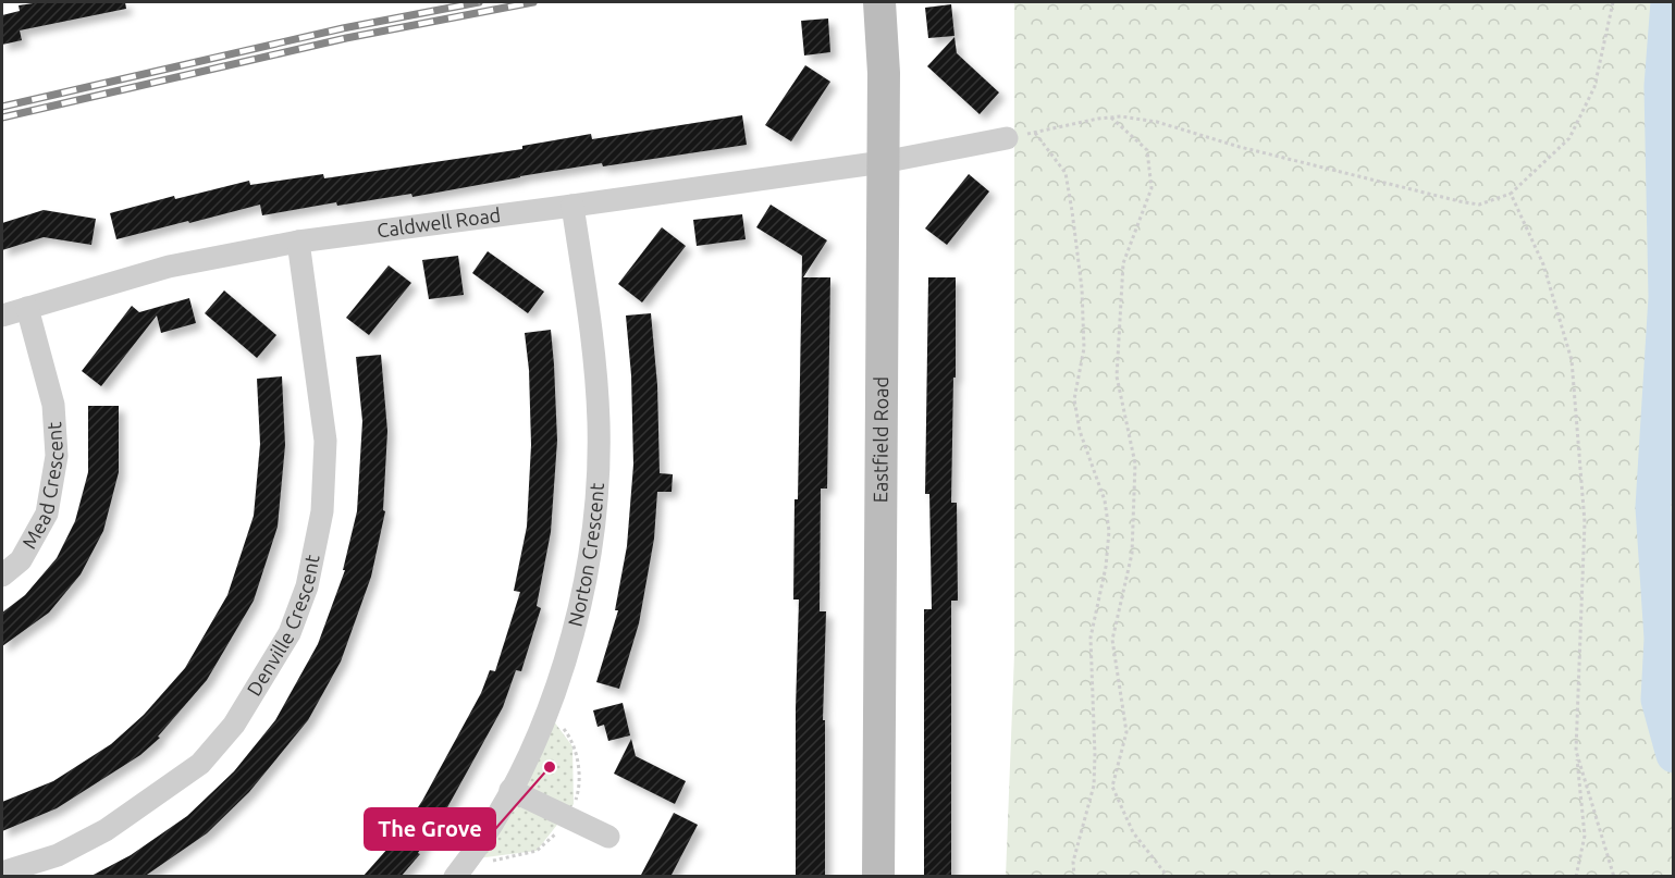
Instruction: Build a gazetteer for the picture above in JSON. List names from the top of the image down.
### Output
{
  "streets": {
    "street": [
      "Caldwell Road",
      "Eastfield Road",
      "Mead Crescent",
      "Norton Crescent",
      "Denville Crescent"
    ]
  },
  "crossings": [
    ["Caldwell Road", "Eastfield Road"],
    ["Caldwell Road", "Mead Crescent"],
    ["Caldwell Road", "Norton Crescent"],
    ["Caldwell Road", "Denville Crescent"]
  ],
  "places": ["The Grove"]
}
